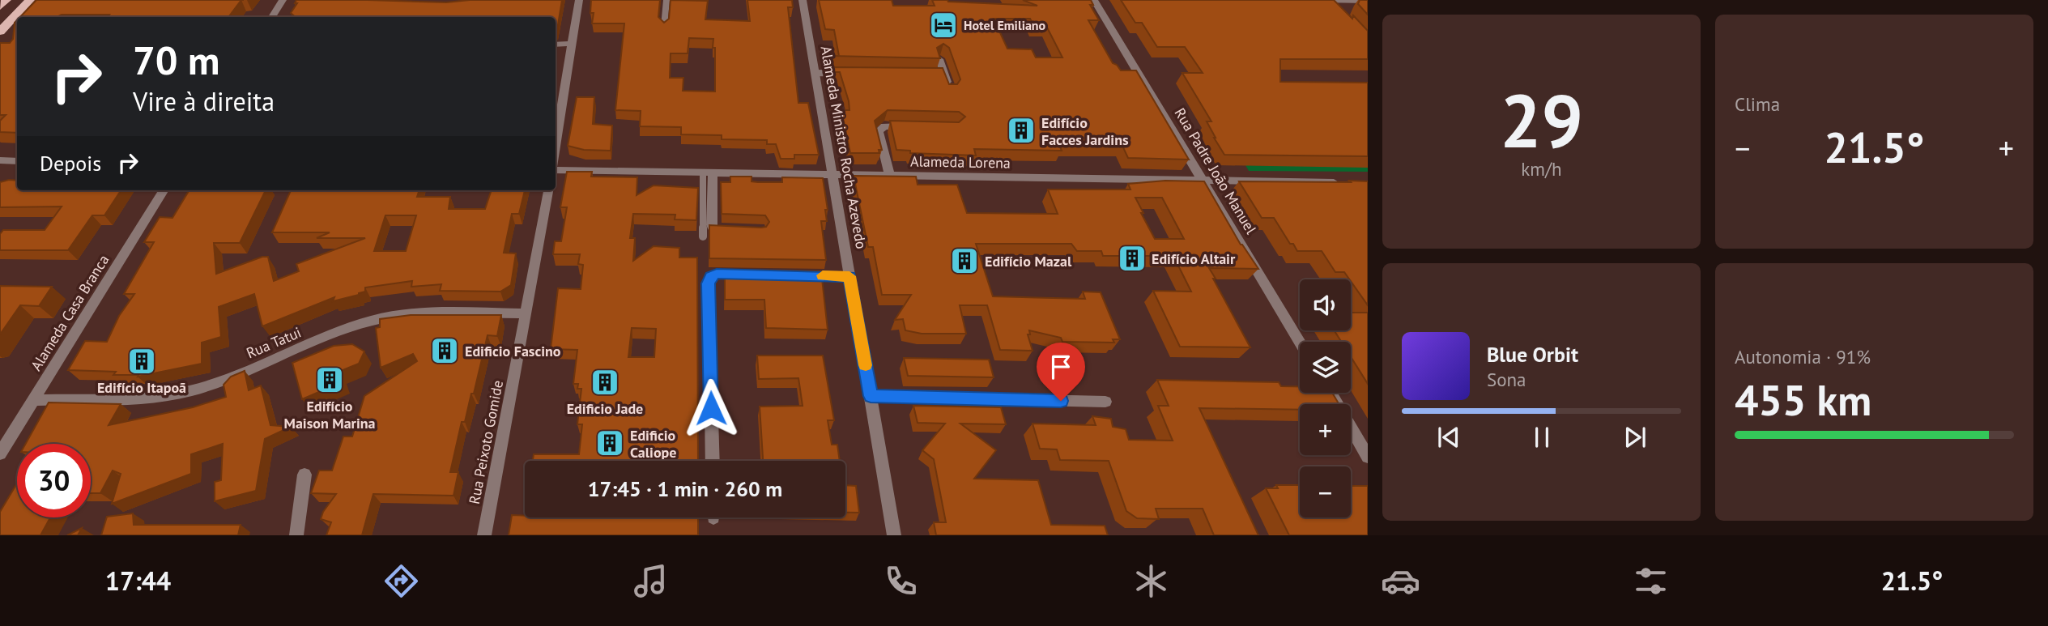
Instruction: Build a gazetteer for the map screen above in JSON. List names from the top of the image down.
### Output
{
  "streets": {
    "street": [
      "Alameda Ministro Rocha Azevedo",
      "Alameda Lorena",
      "Rua Padre João Manuel",
      "Alameda Casa Branca",
      "Rua Tatui",
      "Rua Peixoto Gomide"
    ]
  },
  "crossings": [
    ["Alameda Ministro Rocha Azevedo", "Alameda Lorena"],
    ["Alameda Lorena", "Rua Padre João Manuel"],
    ["Alameda Casa Branca", "Rua Tatui"],
    ["Rua Tatui", "Rua Peixoto Gomide"]
  ],
  "places": {
    "hotel": ["Hotel Emiliano"],
    "building": [
      "Edifício Facces Jardins",
      "Edifício Altair",
      "Edifício Mazal",
      "Edificio Fascino",
      "Edifício Itapoã",
      "Edifício Maison Marina",
      "Edificio Jade",
      "Edificio Caliope"
    ]
  },
  "page": {
    "tile": [
      ["29", "km/h"],
      "Clima",
      ["Autonomia · 91%", "455 km"]
    ],
    "turn": ["70 m", "Vire à direita"],
    "heat": ["−", "21.5°", "+"],
    "then": "Depois",
    "map_buttons": ["+", "−"],
    "song": ["Blue Orbit", "Sona"],
    "limit": "30",
    "trip": "17:45 · 1 min · 260 m",
    "tabs": ["17:44", "21.5°"]
  }
}
